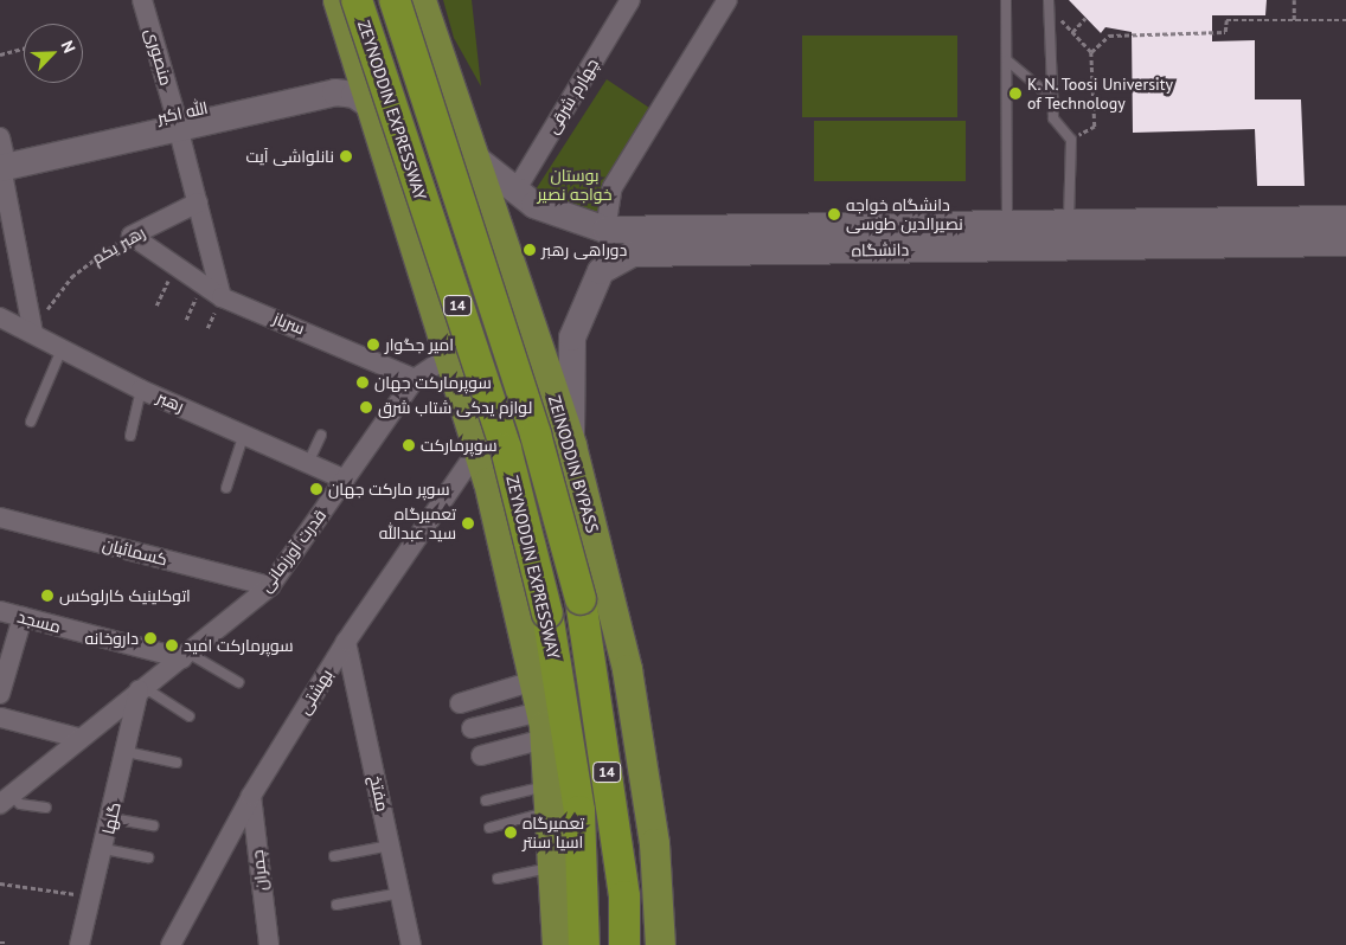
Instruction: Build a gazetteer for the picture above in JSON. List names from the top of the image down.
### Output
{
  "streets": {
    "highway": ["ZEYNODDIN EXPRESSWAY", "14"],
    "main road": ["الله اکبر", "دانشگاه", "ZEINODDIN BYPASS"],
    "street": [
      "منصوری",
      "چهارم شرقی",
      "رهبر یکم",
      "سرباز",
      "رهبر",
      "قدرت آورزمانی",
      "کسمائیان",
      "مسجد",
      "بهشتی",
      "مفتخ",
      "گلها",
      "چمران"
    ]
  },
  "crossings": [
    ["منصوری", "الله اکبر"],
    ["چهارم شرقی", "دانشگاه"],
    ["رهبر یکم", "سرباز"],
    ["رهبر یکم", "رهبر"],
    ["دانشگاه", "ZEINODDIN BYPASS"],
    ["سرباز", "قدرت آورزمانی"],
    ["رهبر", "قدرت آورزمانی"],
    ["قدرت آورزمانی", "کسمائیان"],
    ["قدرت آورزمانی", "مسجد"],
    ["قدرت آورزمانی", "گلها"],
    ["بهشتی", "مفتخ"],
    ["بهشتی", "چمران"]
  ],
  "parks": ["بوستان خواجه نصیر"],
  "places": [
    "K. N. Toosi University of Technology",
    "نانلواشی آیت",
    "دانشگاه خواجه نصیرالدین طوسی",
    "دوراهی رهبر",
    "امیر جگوار",
    "سوپرمارکت جهان",
    "لوازم یدکی شتاب شرق",
    "سوپرمارکت",
    "سوپر مارکت جهان",
    "تعمیرگاه سید عبدالله",
    "اتوکلینیک کارلوکس",
    "داروخانه",
    "سوپرمارکت امید",
    "تعمیرگاه اسیا سنتر"
  ],
  "north": "top right"
}
